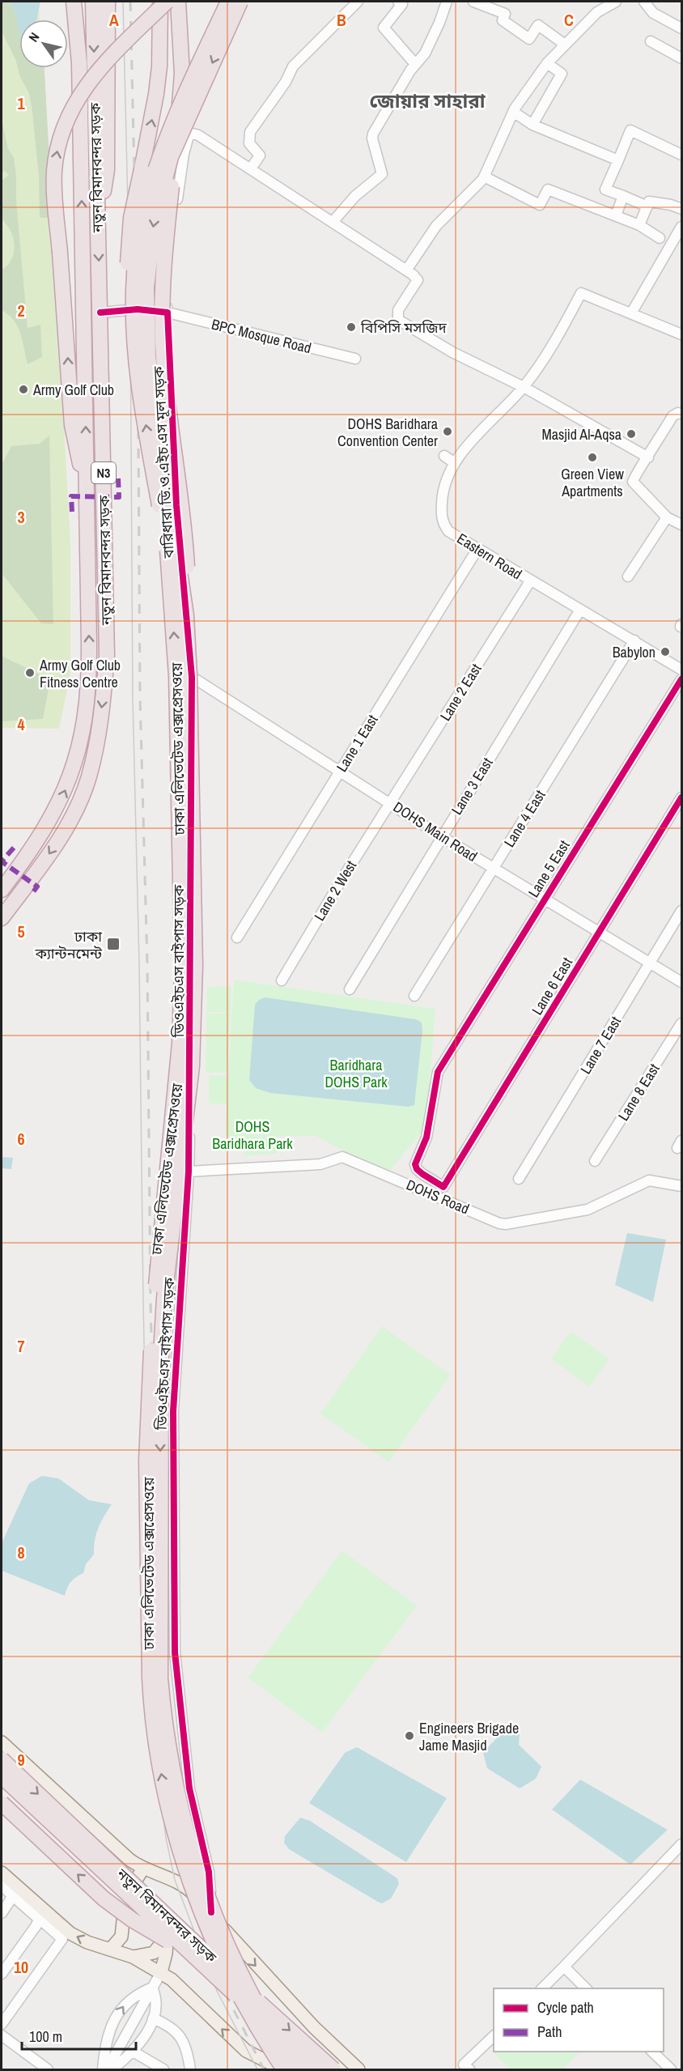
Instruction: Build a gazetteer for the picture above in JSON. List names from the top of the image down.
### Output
{
  "streets": {
    "highway": ["নতুন বিমানবন্দর সড়ক", "N3", "ঢাকা এলিভেটেড এক্সপ্রেসওয়ে"],
    "street": [
      "BPC Mosque Road",
      "বারিধারা ডি.ও.এইচ.এস মূল সড়ক",
      "Eastern Road",
      "Lane 2 East",
      "Lane 1 East",
      "Lane 3 East",
      "Lane 4 East",
      "DOHS Main Road",
      "Lane 5 East",
      "Lane 2 West",
      "ডিওএইচএস বাইপাস সড়ক",
      "Lane 6 East",
      "Lane 7 East",
      "Lane 8 East",
      "DOHS Road"
    ]
  },
  "crossings": [
    ["BPC Mosque Road", "বারিধারা ডি.ও.এইচ.এস মূল সড়ক"],
    ["বারিধারা ডি.ও.এইচ.এস মূল সড়ক", "DOHS Main Road"],
    ["বারিধারা ডি.ও.এইচ.এস মূল সড়ক", "ডিওএইচএস বাইপাস সড়ক"],
    ["Eastern Road", "Lane 2 East"],
    ["Eastern Road", "Lane 1 East"],
    ["Eastern Road", "Lane 3 East"],
    ["Eastern Road", "Lane 4 East"],
    ["Lane 2 East", "DOHS Main Road"],
    ["Lane 2 East", "Lane 2 West"],
    ["Lane 1 East", "DOHS Main Road"],
    ["Lane 3 East", "DOHS Main Road"],
    ["Lane 4 East", "DOHS Main Road"],
    ["DOHS Main Road", "Lane 5 East"],
    ["DOHS Main Road", "Lane 2 West"],
    ["DOHS Main Road", "ডিওএইচএস বাইপাস সড়ক"],
    ["DOHS Main Road", "Lane 6 East"],
    ["DOHS Main Road", "Lane 7 East"],
    ["Lane 5 East", "Lane 6 East"],
    ["ডিওএইচএস বাইপাস সড়ক", "DOHS Road"]
  ],
  "districts": ["জোয়ার সাহারা"],
  "parks": ["Baridhara DOHS Park", "DOHS Baridhara Park"],
  "places": {
    "other": [
      "বিপিসি মসজিদ",
      "Army Golf Club",
      "DOHS Baridhara Convention Center",
      "Masjid Al-Aqsa",
      "Green View Apartments",
      "Babylon",
      "Army Golf Club Fitness Centre",
      "Engineers Brigade Jame Masjid"
    ],
    "transit": ["ঢাকা ক্যান্টনমেন্ট"]
  },
  "legend": ["Cycle path", "Path"],
  "scale_bar": "100 m",
  "north": "top left",
  "grid": {
    "columns": ["A", "B", "C"],
    "rows": [
      "1",
      "2",
      "3",
      "4",
      "5",
      "6",
      "7",
      "8",
      "9",
      "10"
    ]
  }
}
